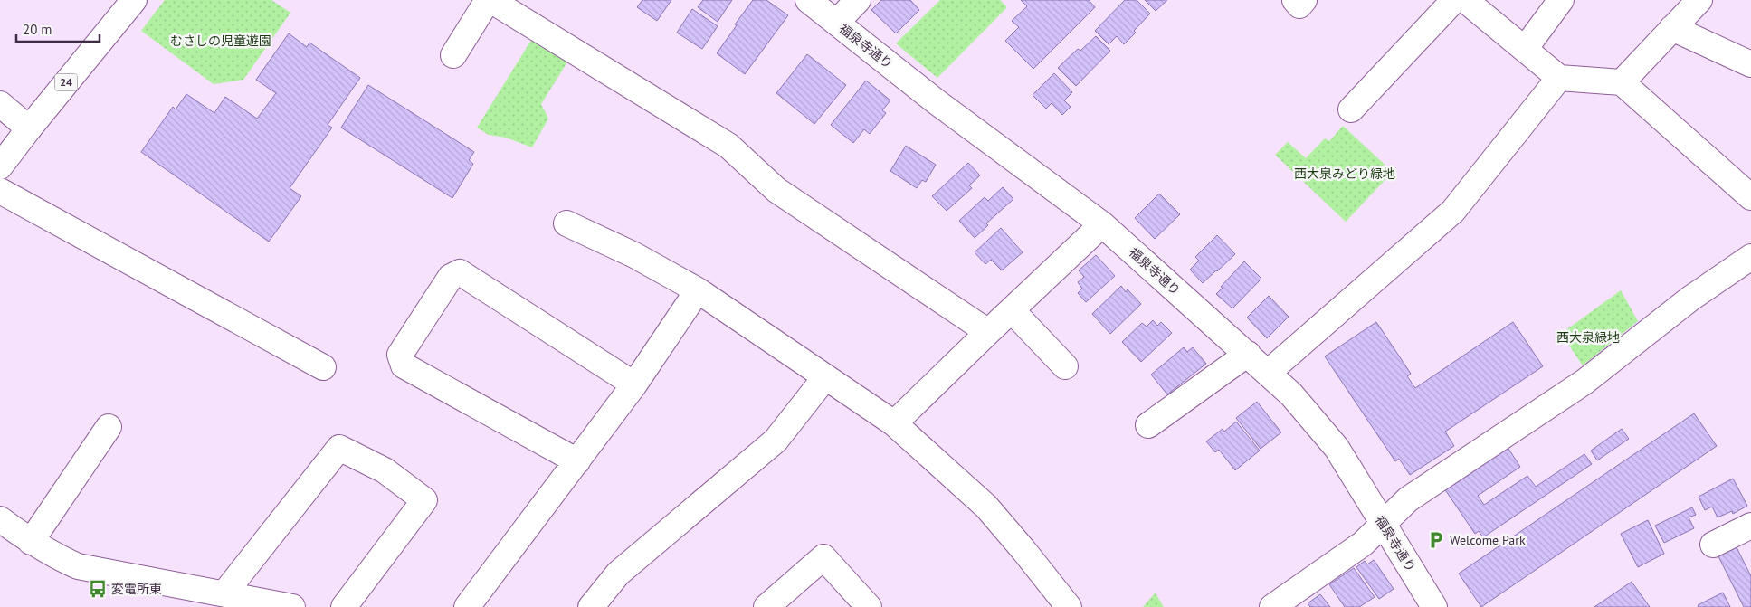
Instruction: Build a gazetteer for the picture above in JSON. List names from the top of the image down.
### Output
{
  "streets": {
    "street": ["福泉寺通り", "24"]
  },
  "parks": ["むさしの児童遊園", "西大泉みどり緑地", "西大泉緑地"],
  "places": {
    "parking": ["Welcome Park"],
    "bus stop": ["変電所東"]
  },
  "scale_bar": "20 m"
}
